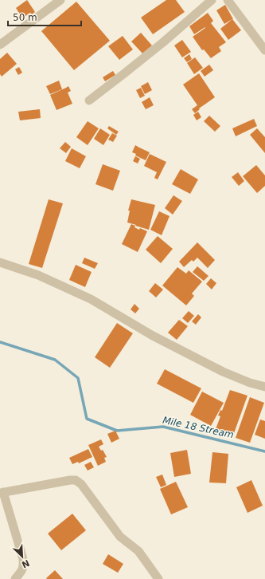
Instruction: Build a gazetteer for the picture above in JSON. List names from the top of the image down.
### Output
{
  "water": ["Mile 18 Stream"],
  "scale_bar": "50 m",
  "north": "bottom right"
}
